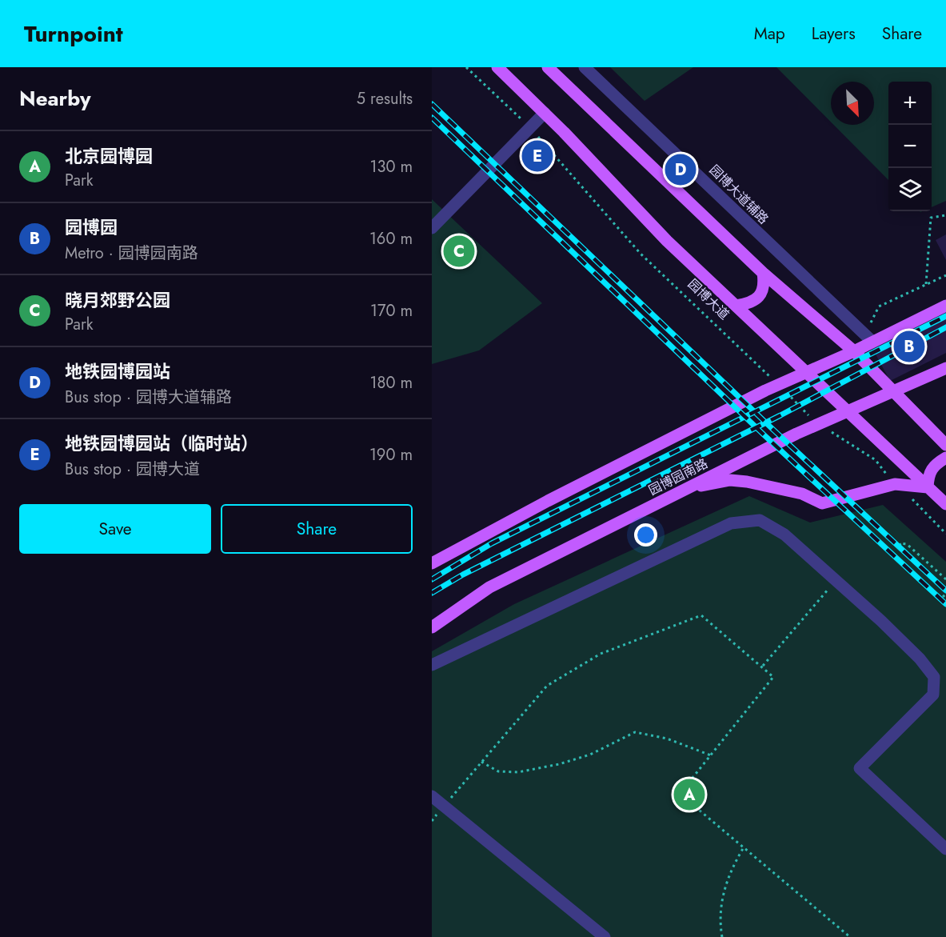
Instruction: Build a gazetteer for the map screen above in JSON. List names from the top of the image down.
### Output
{
  "streets": {
    "main road": ["园博大道", "园博园南路"],
    "street": ["园博大道辅路"]
  },
  "crossings": [
    ["园博大道", "园博园南路"]
  ],
  "north": "bottom right",
  "page": {
    "header": "Turnpoint",
    "nav": ["Map", "Layers", "Share"],
    "heading": ["Nearby", "5 results"],
    "map_buttons": ["+", "−"],
    "list": [
      {
        "mark": "A",
        "name": "北京园博园",
        "note": "Park",
        "value": "130 m"
      },
      {
        "mark": "B",
        "name": "园博园",
        "note": "Metro · 园博园南路",
        "value": "160 m"
      },
      {
        "mark": "C",
        "name": "晓月郊野公园",
        "note": "Park",
        "value": "170 m"
      },
      {
        "mark": "D",
        "name": "地铁园博园站",
        "note": "Bus stop · 园博大道辅路",
        "value": "180 m"
      },
      {
        "mark": "E",
        "name": "地铁园博园站（临时站）",
        "note": "Bus stop · 园博大道",
        "value": "190 m"
      }
    ],
    "pins": [
      "E",
      "D",
      "C",
      "B",
      "A"
    ],
    "buttons": ["Save", "Share"]
  }
}
